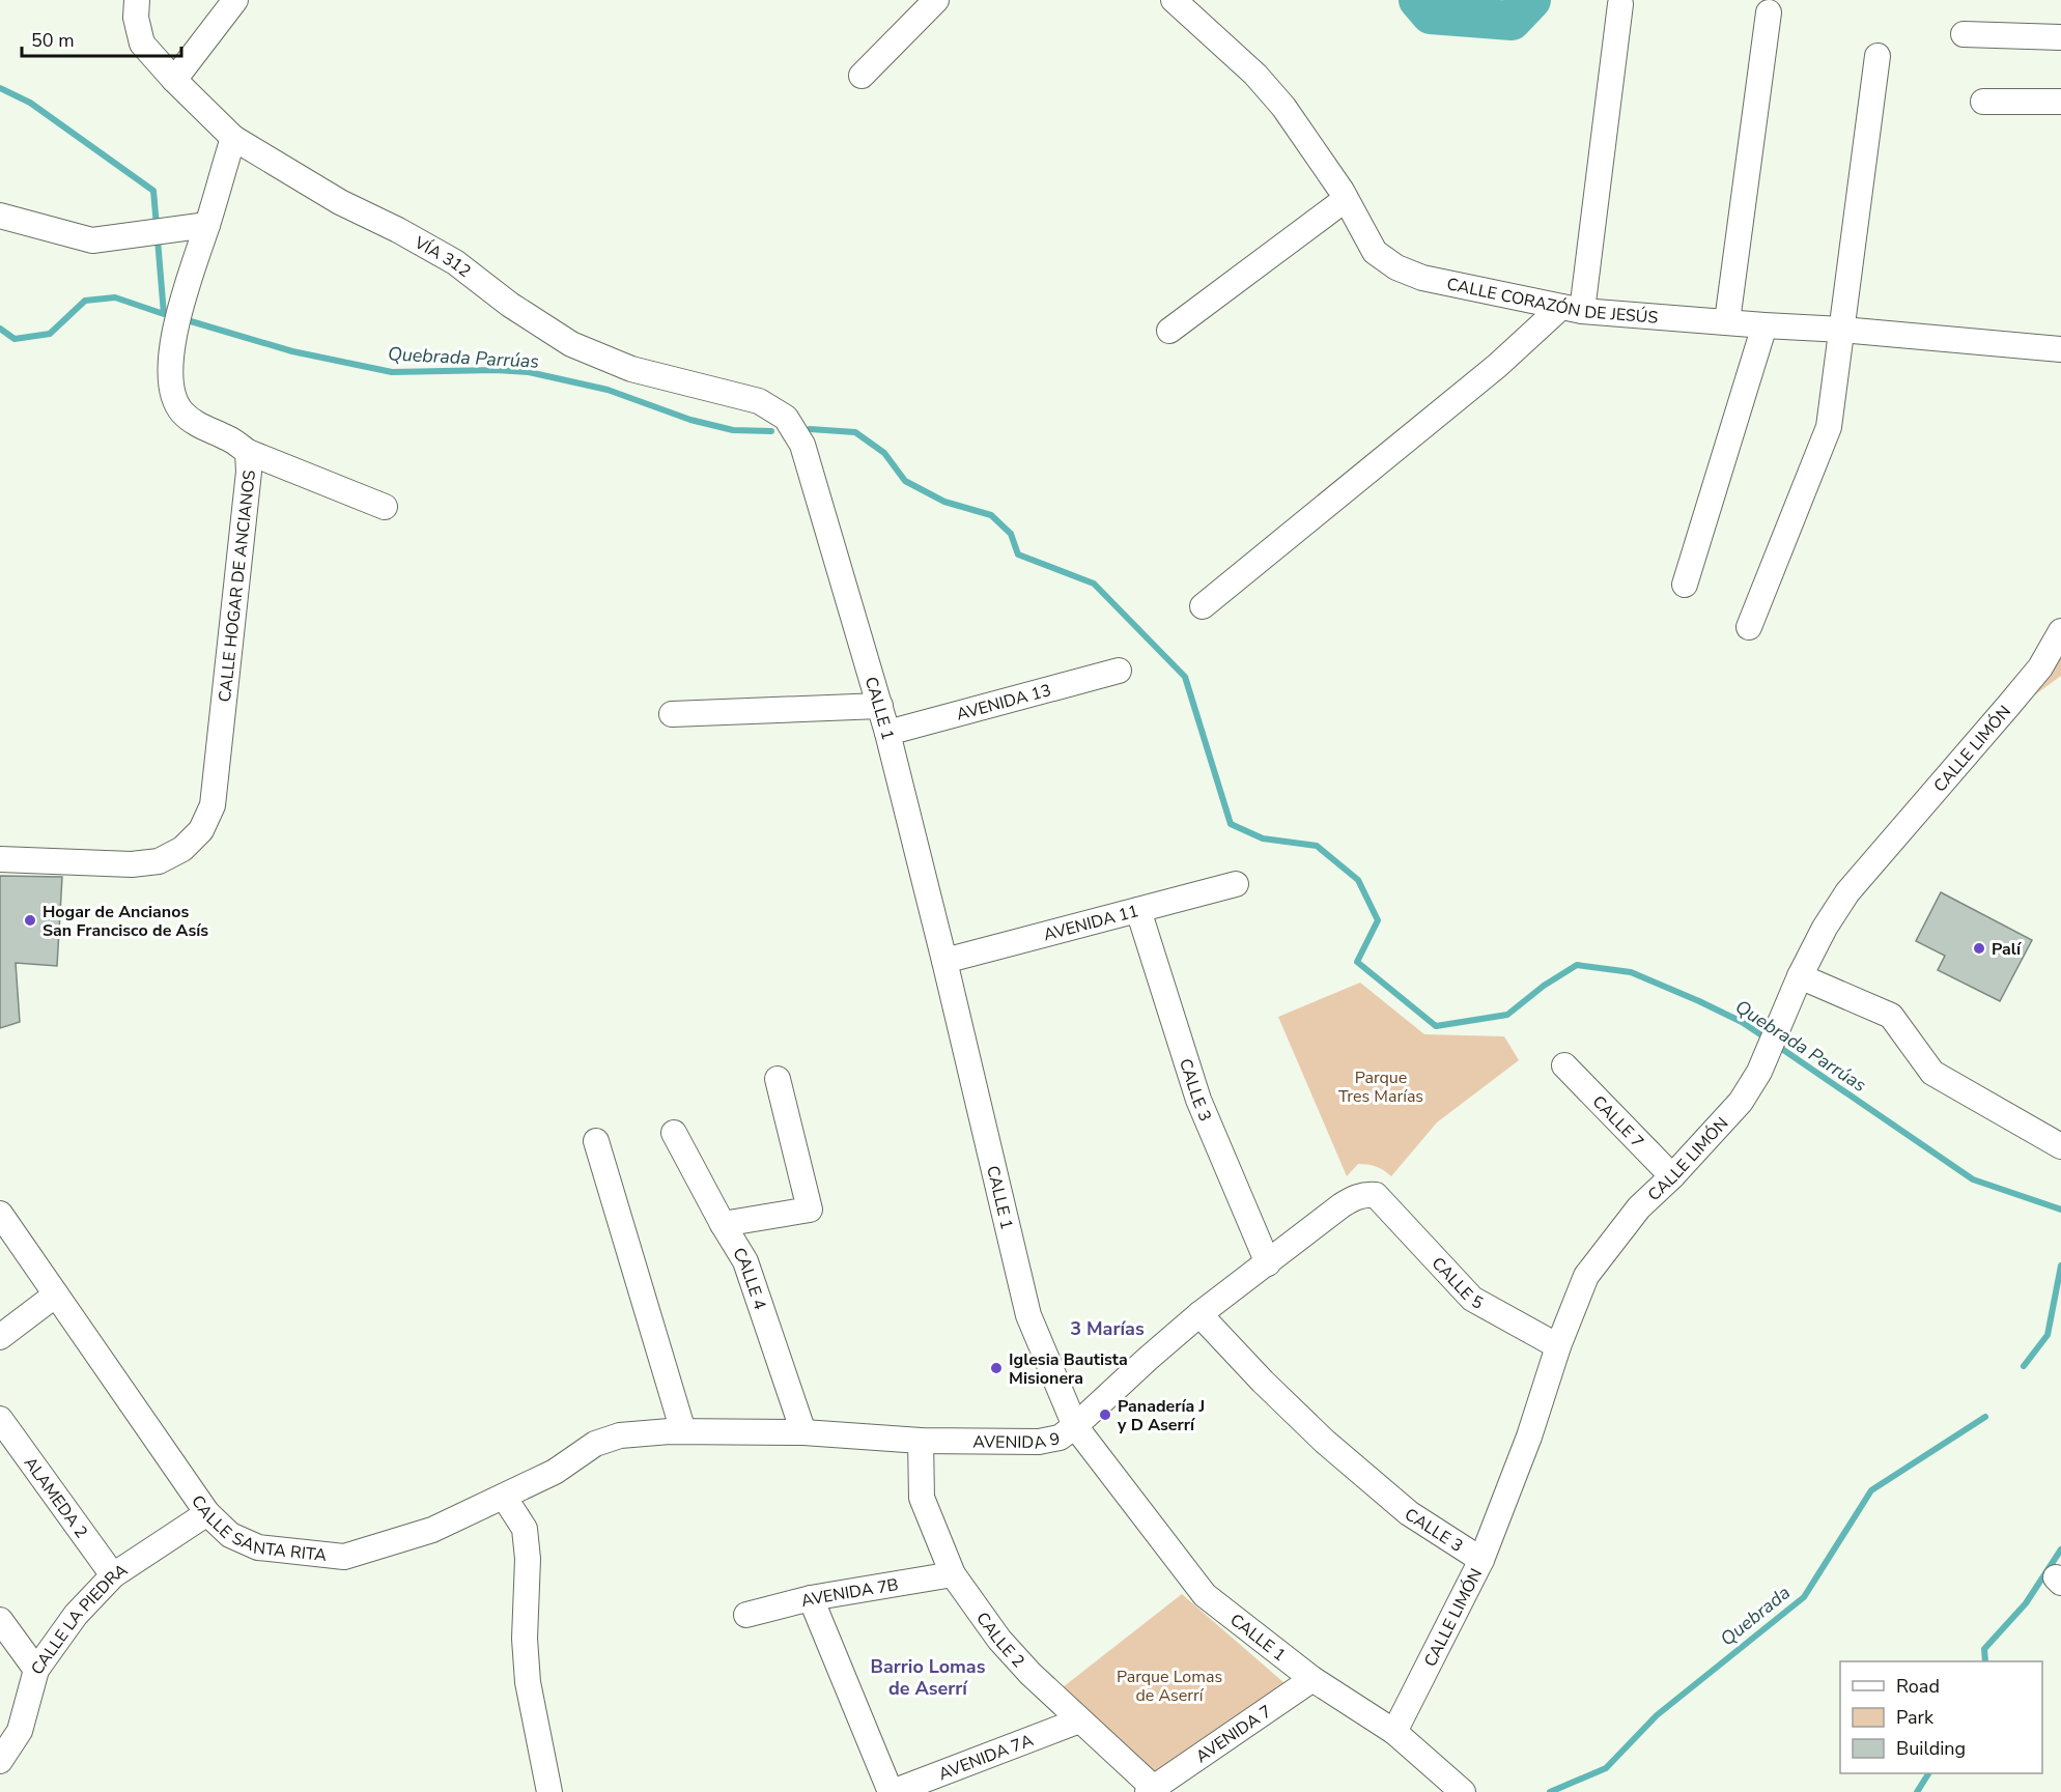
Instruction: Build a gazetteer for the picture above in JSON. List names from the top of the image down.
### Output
{
  "streets": {
    "street": [
      "VÍA 312",
      "CALLE CORAZÓN DE JESÚS",
      "CALLE HOGAR DE ANCIANOS",
      "AVENIDA 13",
      "CALLE 1",
      "CALLE LIMÓN",
      "AVENIDA 11",
      "CALLE 3",
      "CALLE 7",
      "CALLE 4",
      "CALLE 5",
      "AVENIDA 9",
      "ALAMEDA 2",
      "CALLE SANTA RITA",
      "AVENIDA 7B",
      "CALLE LA PIEDRA",
      "CALLE 2",
      "AVENIDA 7",
      "AVENIDA 7A"
    ]
  },
  "crossings": [
    ["VÍA 312", "CALLE HOGAR DE ANCIANOS"],
    ["VÍA 312", "CALLE 1"],
    ["AVENIDA 13", "CALLE 1"],
    ["CALLE 1", "CALLE LIMÓN"],
    ["CALLE 1", "AVENIDA 11"],
    ["CALLE 1", "AVENIDA 9"],
    ["CALLE 1", "AVENIDA 7"],
    ["CALLE LIMÓN", "CALLE 3"],
    ["CALLE LIMÓN", "CALLE 7"],
    ["CALLE LIMÓN", "CALLE 5"],
    ["AVENIDA 11", "CALLE 3"],
    ["CALLE 3", "AVENIDA 9"],
    ["CALLE 4", "AVENIDA 9"],
    ["CALLE 5", "AVENIDA 9"],
    ["AVENIDA 9", "CALLE SANTA RITA"],
    ["AVENIDA 9", "CALLE 2"],
    ["ALAMEDA 2", "CALLE LA PIEDRA"],
    ["CALLE SANTA RITA", "CALLE LA PIEDRA"],
    ["AVENIDA 7B", "CALLE 2"],
    ["CALLE 2", "AVENIDA 7"],
    ["CALLE 2", "AVENIDA 7A"]
  ],
  "districts": ["3 Marías", "Barrio Lomas de Aserrí"],
  "water": ["Quebrada Parrúas", "Quebrada"],
  "parks": ["Parque Tres Marías", "Parque Lomas de Aserrí"],
  "places": [
    "Hogar de Ancianos San Francisco de Asís",
    "Palí",
    "Iglesia Bautista Misionera",
    "Panadería J y D Aserrí"
  ],
  "legend": ["Road", "Park", "Building"],
  "scale_bar": "50 m"
}
